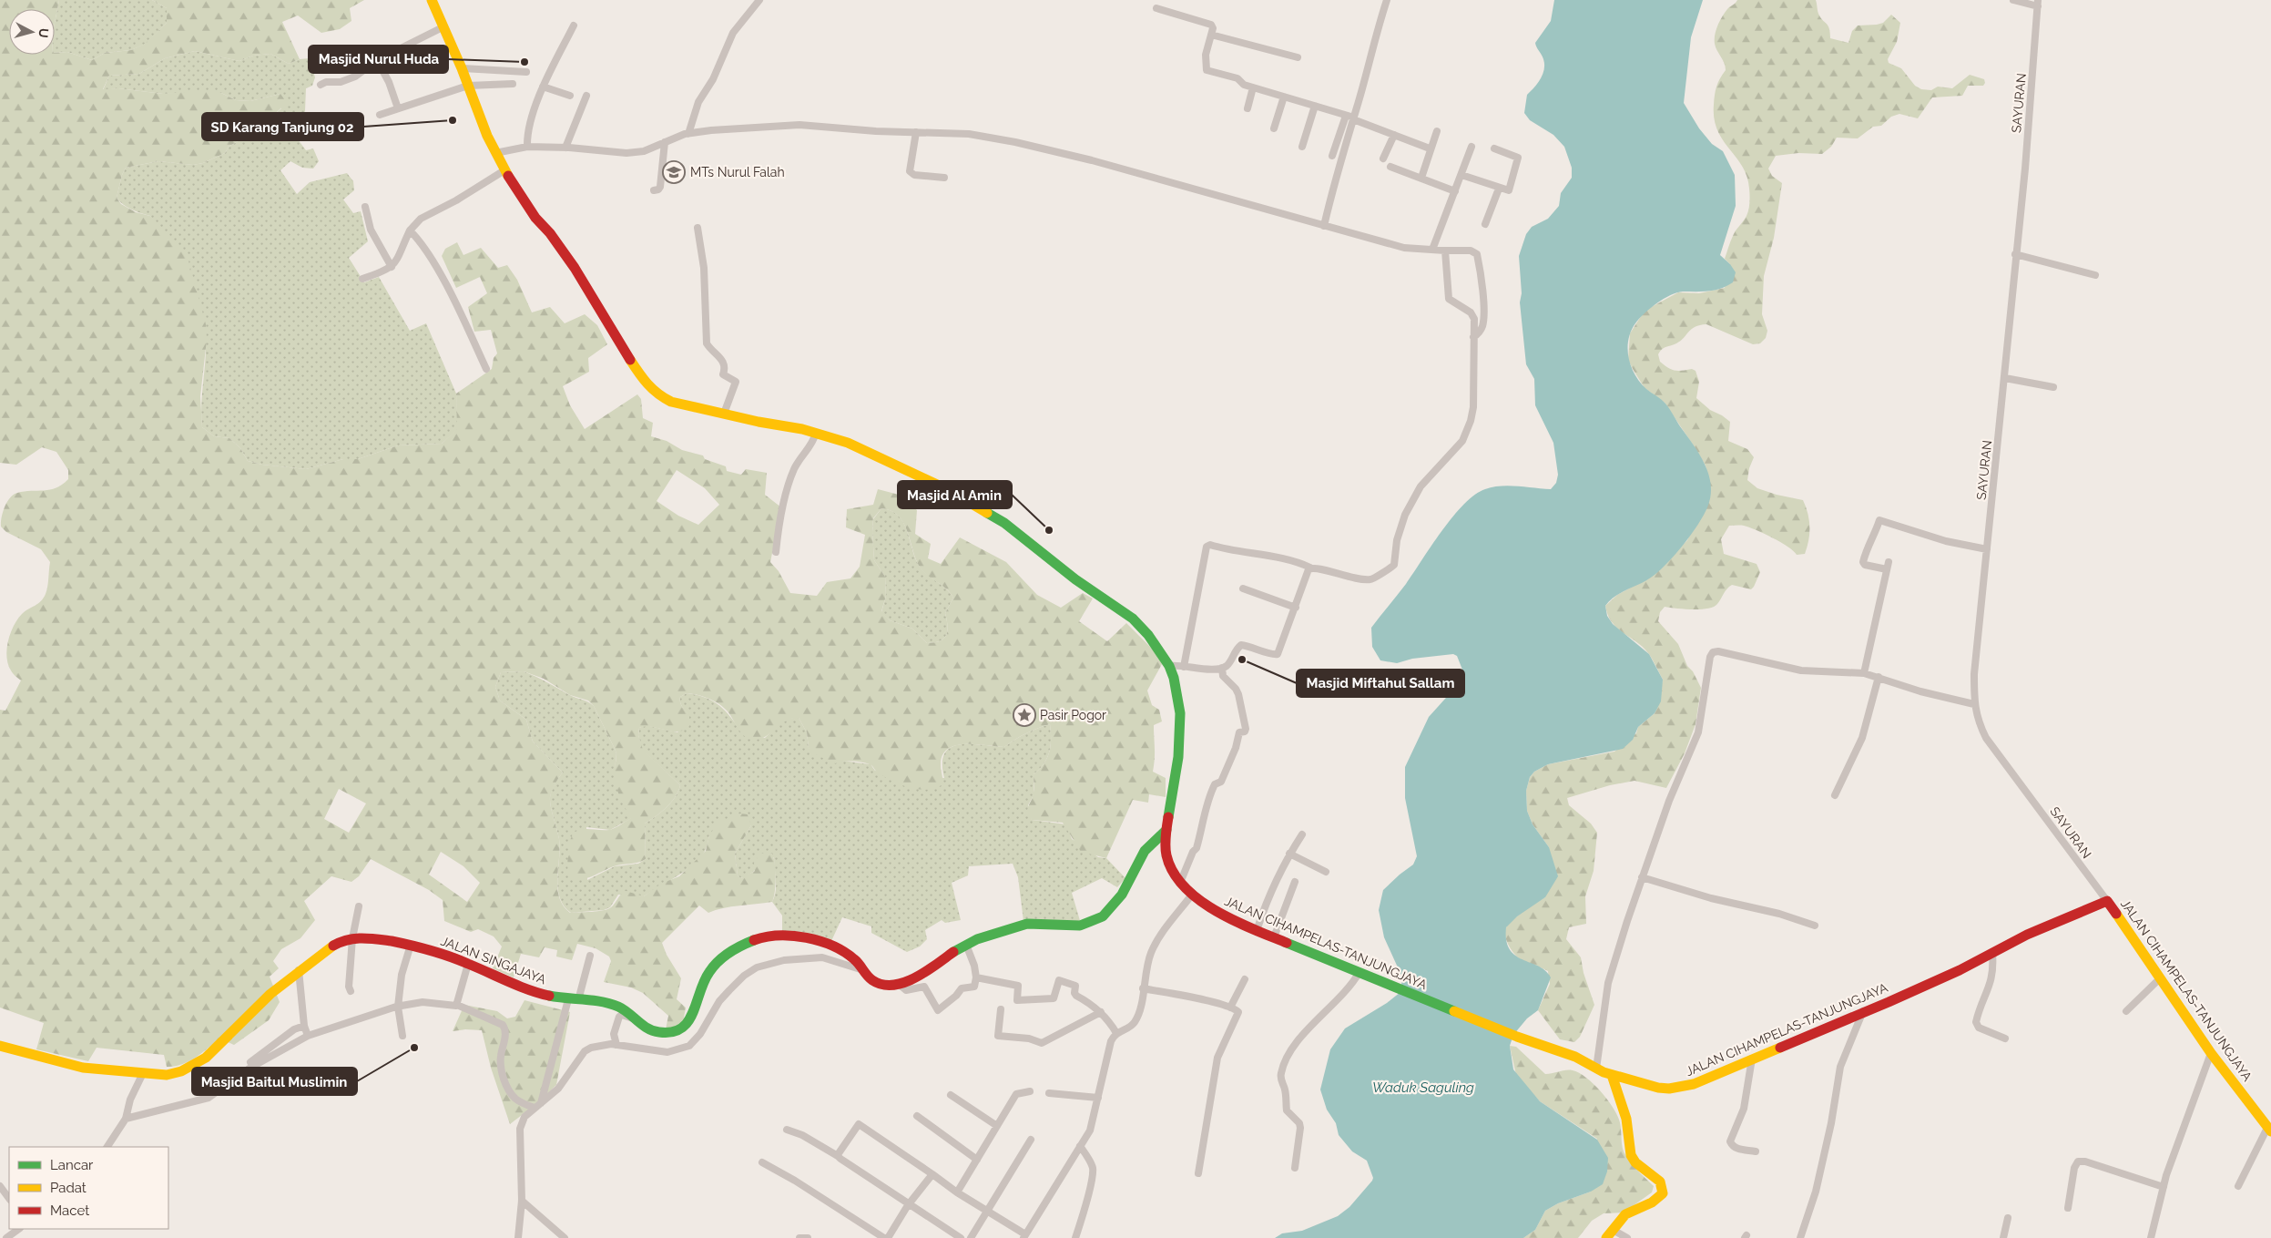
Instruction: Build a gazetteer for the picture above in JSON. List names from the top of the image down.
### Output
{
  "streets": {
    "main road": ["JALAN CIHAMPELAS-TANJUNGJAYA", "JALAN SINGAJAYA"],
    "street": ["SAYURAN"]
  },
  "crossings": [
    ["SAYURAN", "JALAN CIHAMPELAS-TANJUNGJAYA"],
    ["JALAN CIHAMPELAS-TANJUNGJAYA", "JALAN SINGAJAYA"]
  ],
  "water": ["Waduk Saguling"],
  "places": {
    "other": [
      "Masjid Nurul Huda",
      "SD Karang Tanjung 02",
      "Masjid Al Amin",
      "Masjid Miftahul Sallam",
      "Masjid Baitul Muslimin"
    ],
    "school or university": ["MTs Nurul Falah"],
    "place": ["Pasir Pogor"]
  },
  "legend": ["Lancar", "Padat", "Macet"],
  "north": "right"
}
